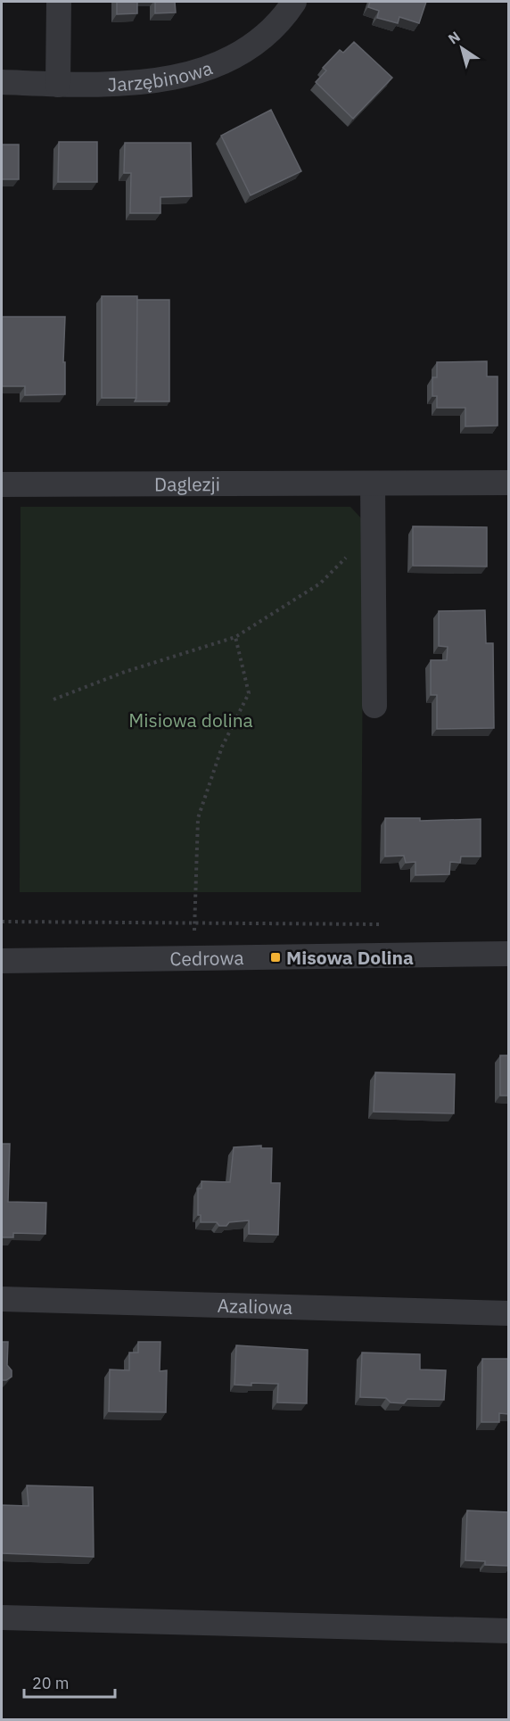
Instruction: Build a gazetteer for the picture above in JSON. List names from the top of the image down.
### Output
{
  "streets": {
    "street": [
      "Jarzębinowa",
      "Daglezji",
      "Cedrowa",
      "Azaliowa"
    ]
  },
  "parks": ["Misiowa dolina"],
  "places": {
    "transit": ["Misowa Dolina"]
  },
  "scale_bar": "20 m",
  "north": "top left"
}
